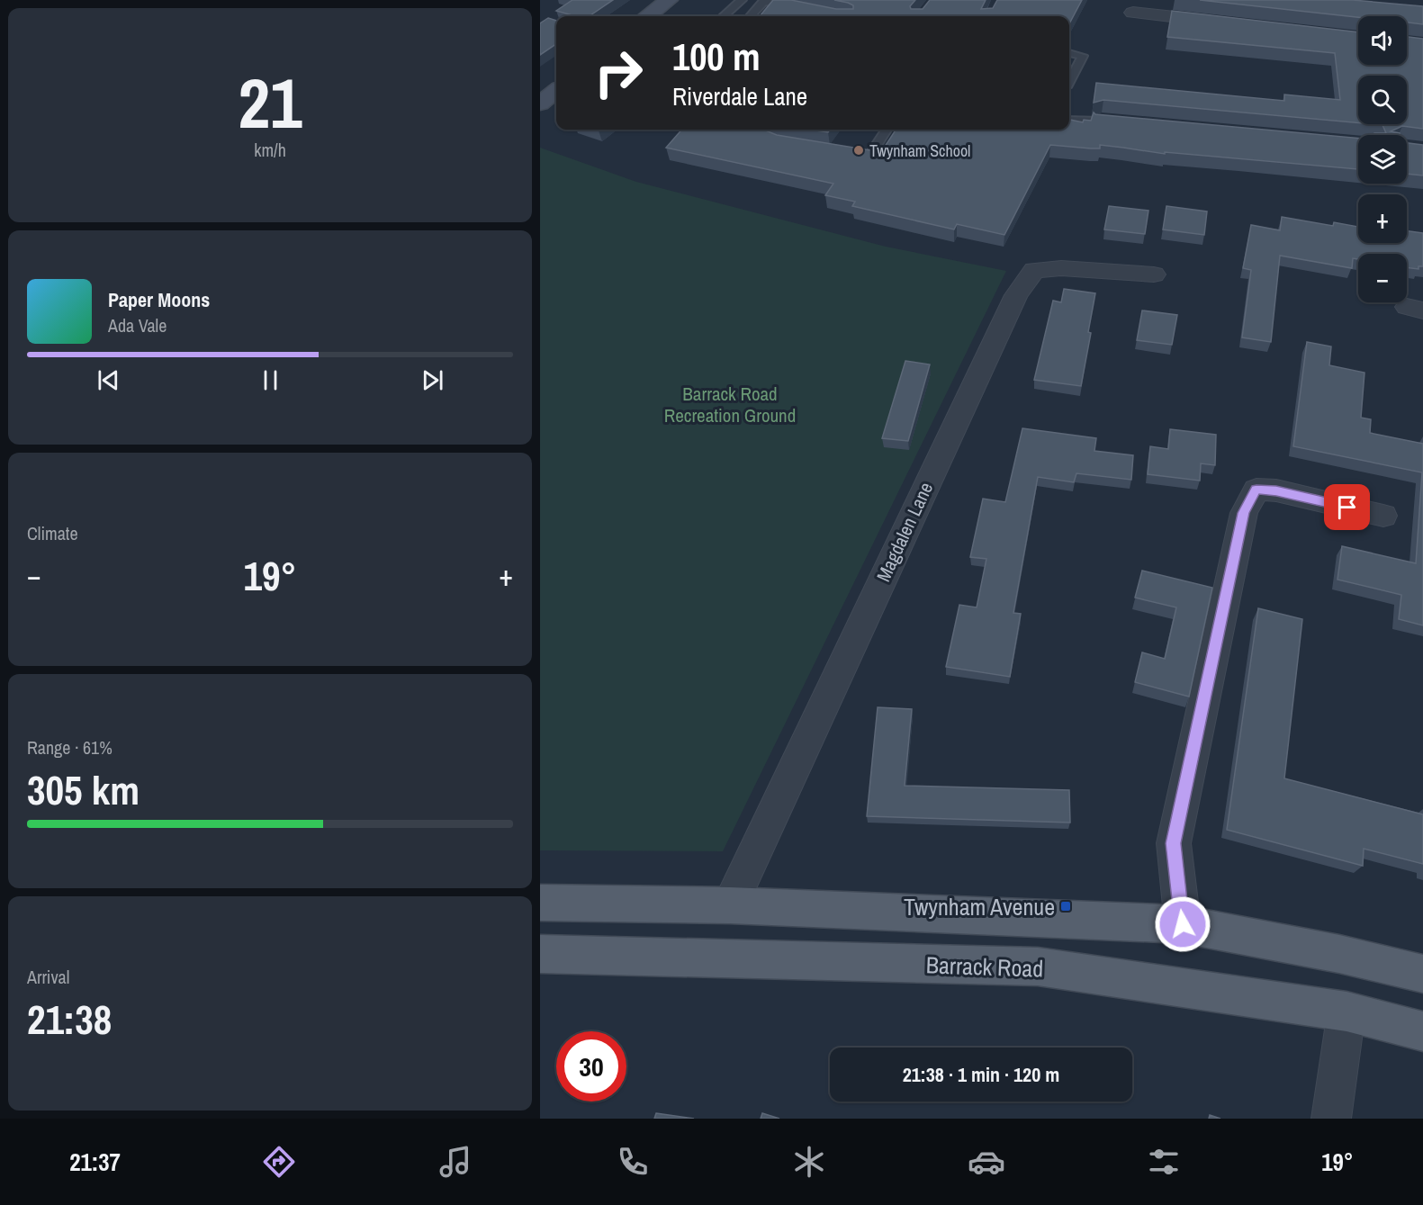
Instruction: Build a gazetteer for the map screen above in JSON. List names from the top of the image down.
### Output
{
  "streets": {
    "main road": ["Barrack Road"],
    "street": ["Magdalen Lane"]
  },
  "parks": ["Barrack Road Recreation Ground"],
  "places": {
    "other": ["Twynham School"],
    "transit": ["Twynham Avenue"]
  },
  "page": {
    "tile": [
      ["21", "km/h"],
      "Climate",
      ["Range · 61%", "305 km"],
      ["Arrival", "21:38"]
    ],
    "map_buttons": ["+", "−"],
    "turn": ["100 m", "Riverdale Lane"],
    "song": ["Paper Moons", "Ada Vale"],
    "heat": ["−", "19°", "+"],
    "limit": "30",
    "trip": "21:38 · 1 min · 120 m",
    "tabs": ["21:37", "19°"]
  }
}
